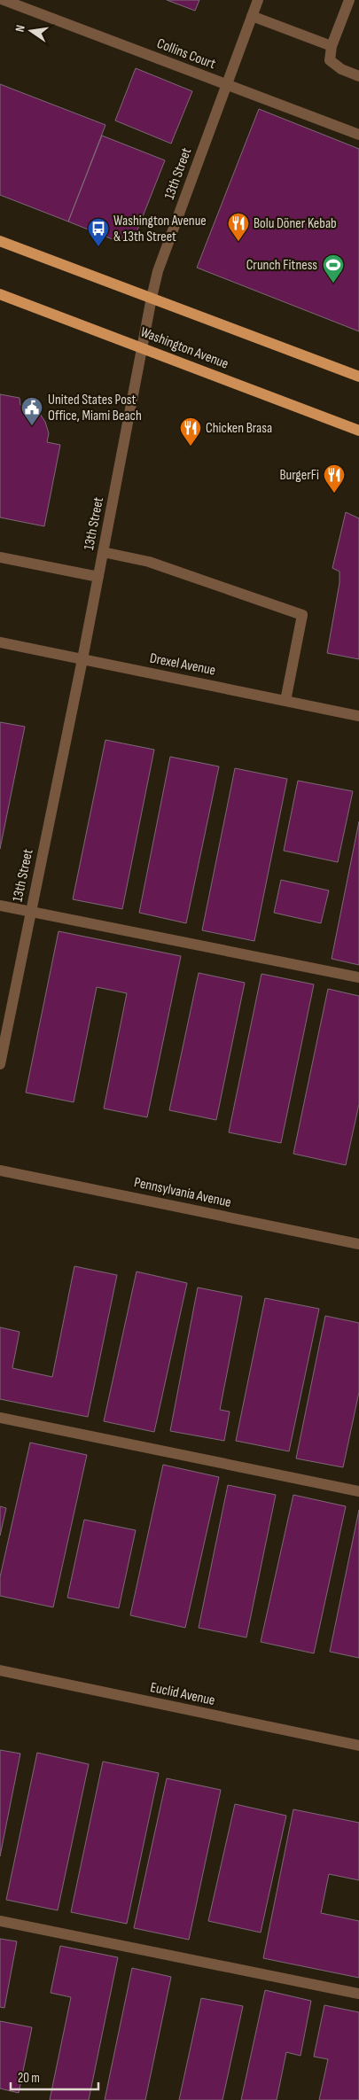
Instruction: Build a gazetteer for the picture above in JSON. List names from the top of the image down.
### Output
{
  "streets": {
    "main road": ["Washington Avenue"],
    "street": [
      "Collins Court",
      "13th Street",
      "Drexel Avenue",
      "Pennsylvania Avenue",
      "Euclid Avenue"
    ]
  },
  "crossings": [
    ["Collins Court", "13th Street"],
    ["13th Street", "Washington Avenue"],
    ["13th Street", "Drexel Avenue"]
  ],
  "places": {
    "restaurant": ["Bolu Döner Kebab", "Chicken Brasa", "BurgerFi"],
    "bus stop": ["Washington Avenue & 13th Street"],
    "sports": ["Crunch Fitness"],
    "public building": ["United States Post Office, Miami Beach"]
  },
  "scale_bar": "20 m",
  "north": "left"
}
